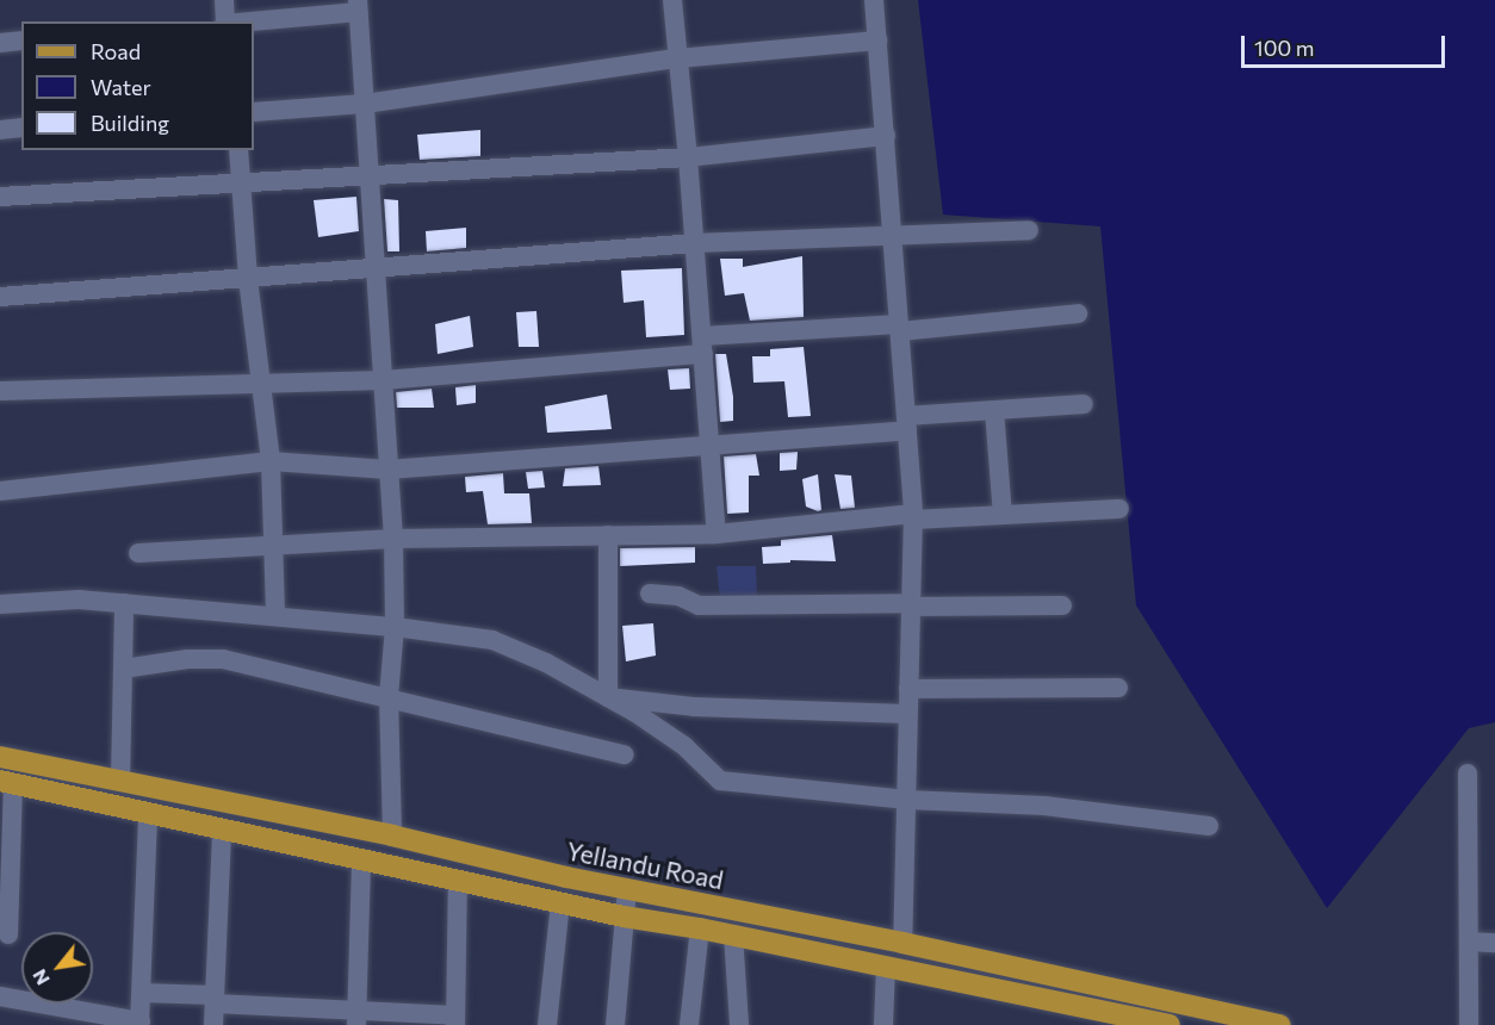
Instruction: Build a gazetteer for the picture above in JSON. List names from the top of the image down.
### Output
{
  "streets": {
    "main road": ["Yellandu Road"]
  },
  "legend": ["Road", "Water", "Building"],
  "scale_bar": "100 m",
  "north": "bottom left"
}
